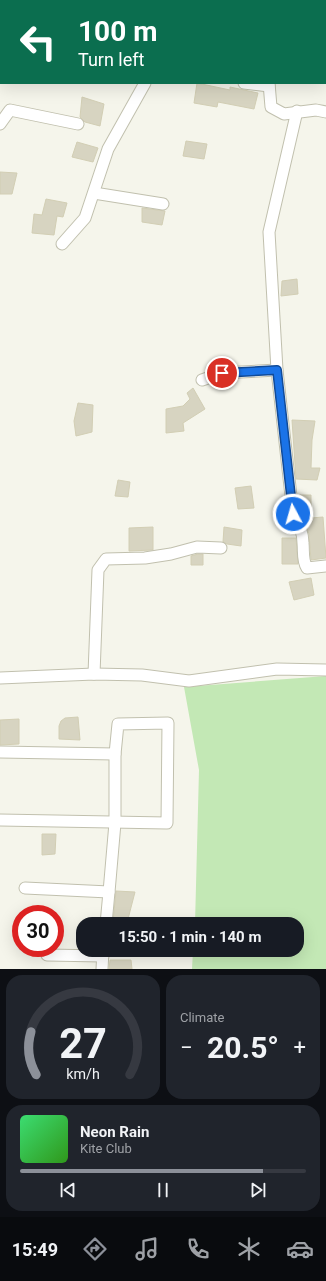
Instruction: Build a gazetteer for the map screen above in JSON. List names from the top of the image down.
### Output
{
  "page": {
    "turn": ["100 m", "Turn left"],
    "limit": "30",
    "trip": "15:50 · 1 min · 140 m",
    "tile": "Climate",
    "heat": ["−", "20.5°", "+"],
    "song": ["Neon Rain", "Kite Club"],
    "tabs": "15:49",
    "gauge": ["27", "km/h"]
  }
}
